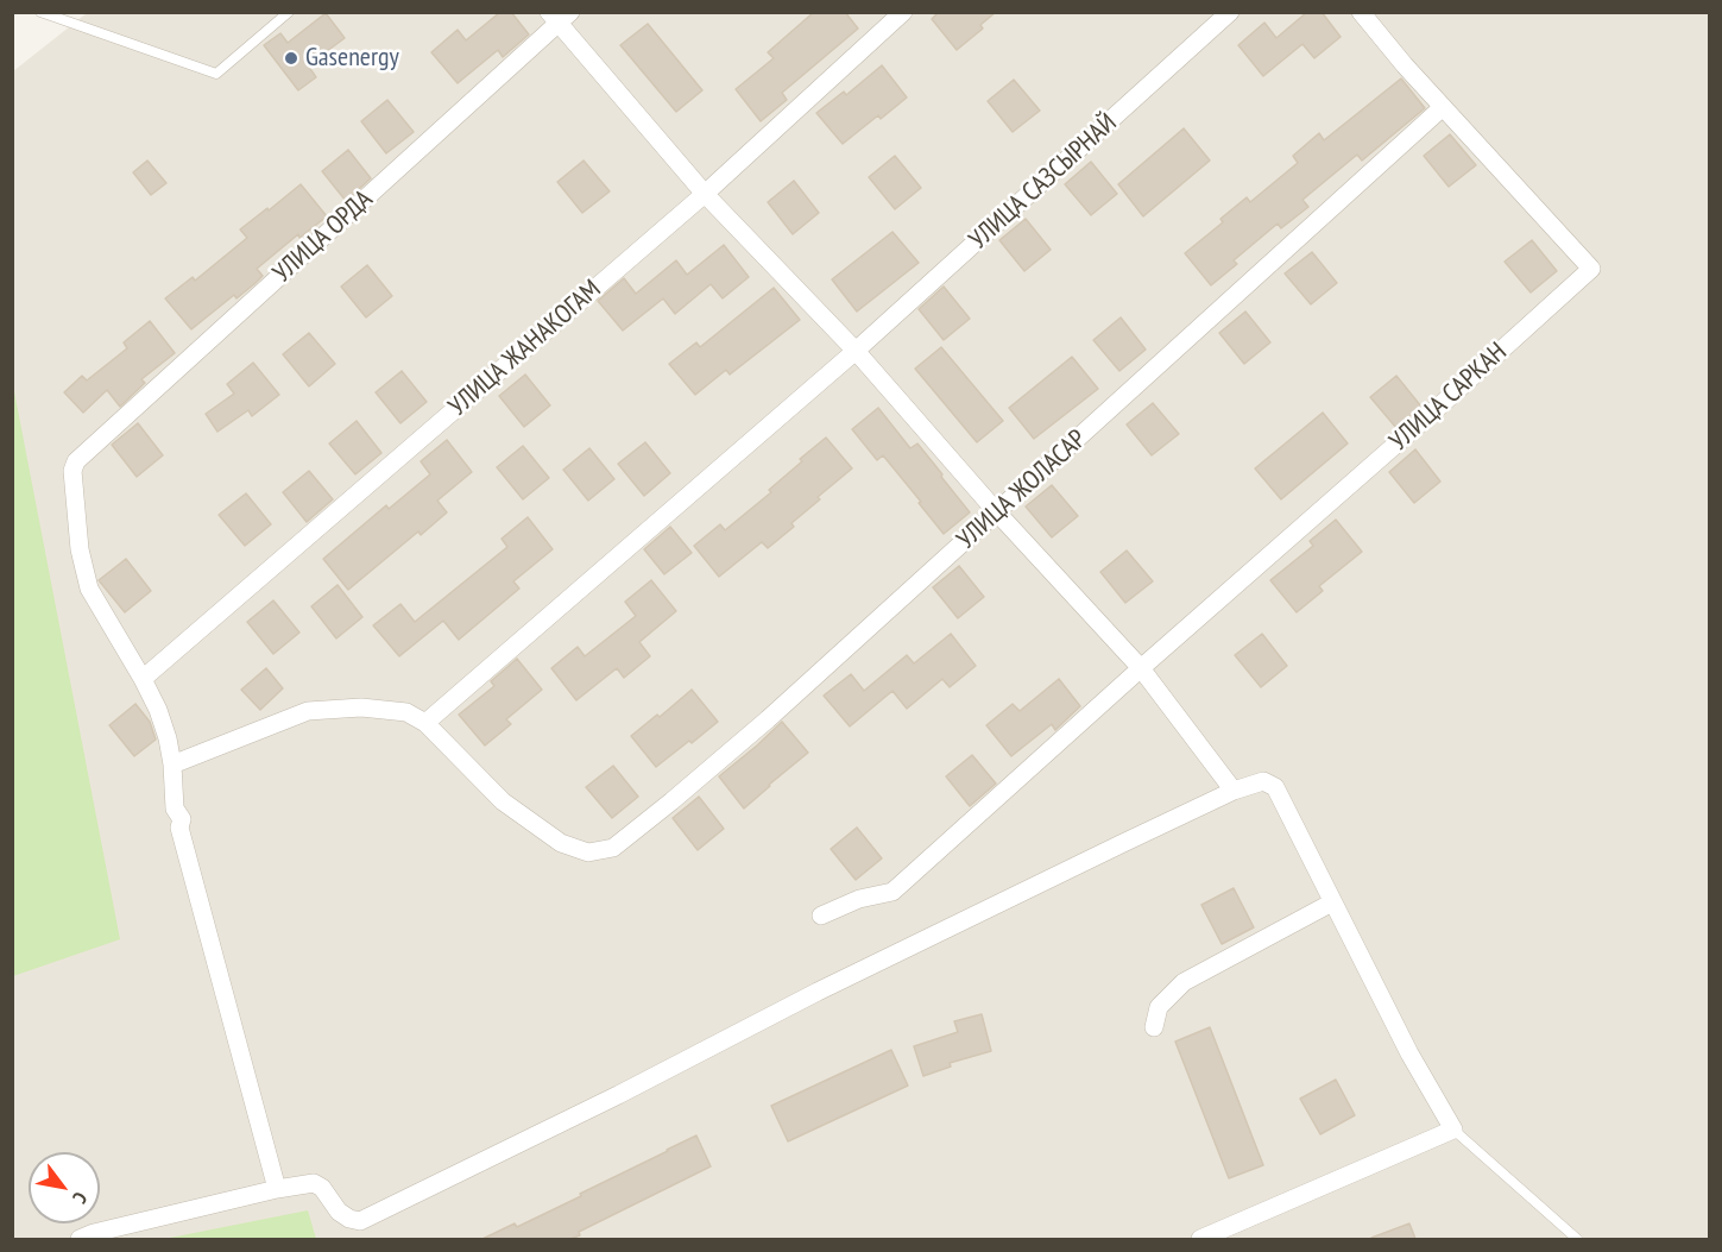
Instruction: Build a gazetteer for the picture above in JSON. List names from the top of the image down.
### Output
{
  "streets": {
    "street": [
      "УЛИЦА САЗСЫРНАЙ",
      "УЛИЦА ОРДА",
      "УЛИЦА ЖАНАКОГАМ",
      "УЛИЦА САРКАН",
      "УЛИЦА ЖОЛАСАР"
    ]
  },
  "crossings": [
    ["УЛИЦА САЗСЫРНАЙ", "УЛИЦА ЖОЛАСАР"],
    ["УЛИЦА ОРДА", "УЛИЦА ЖАНАКОГАМ"],
    ["УЛИЦА САРКАН", "УЛИЦА ЖОЛАСАР"]
  ],
  "places": ["Gasenergy"],
  "north": "bottom right"
}
